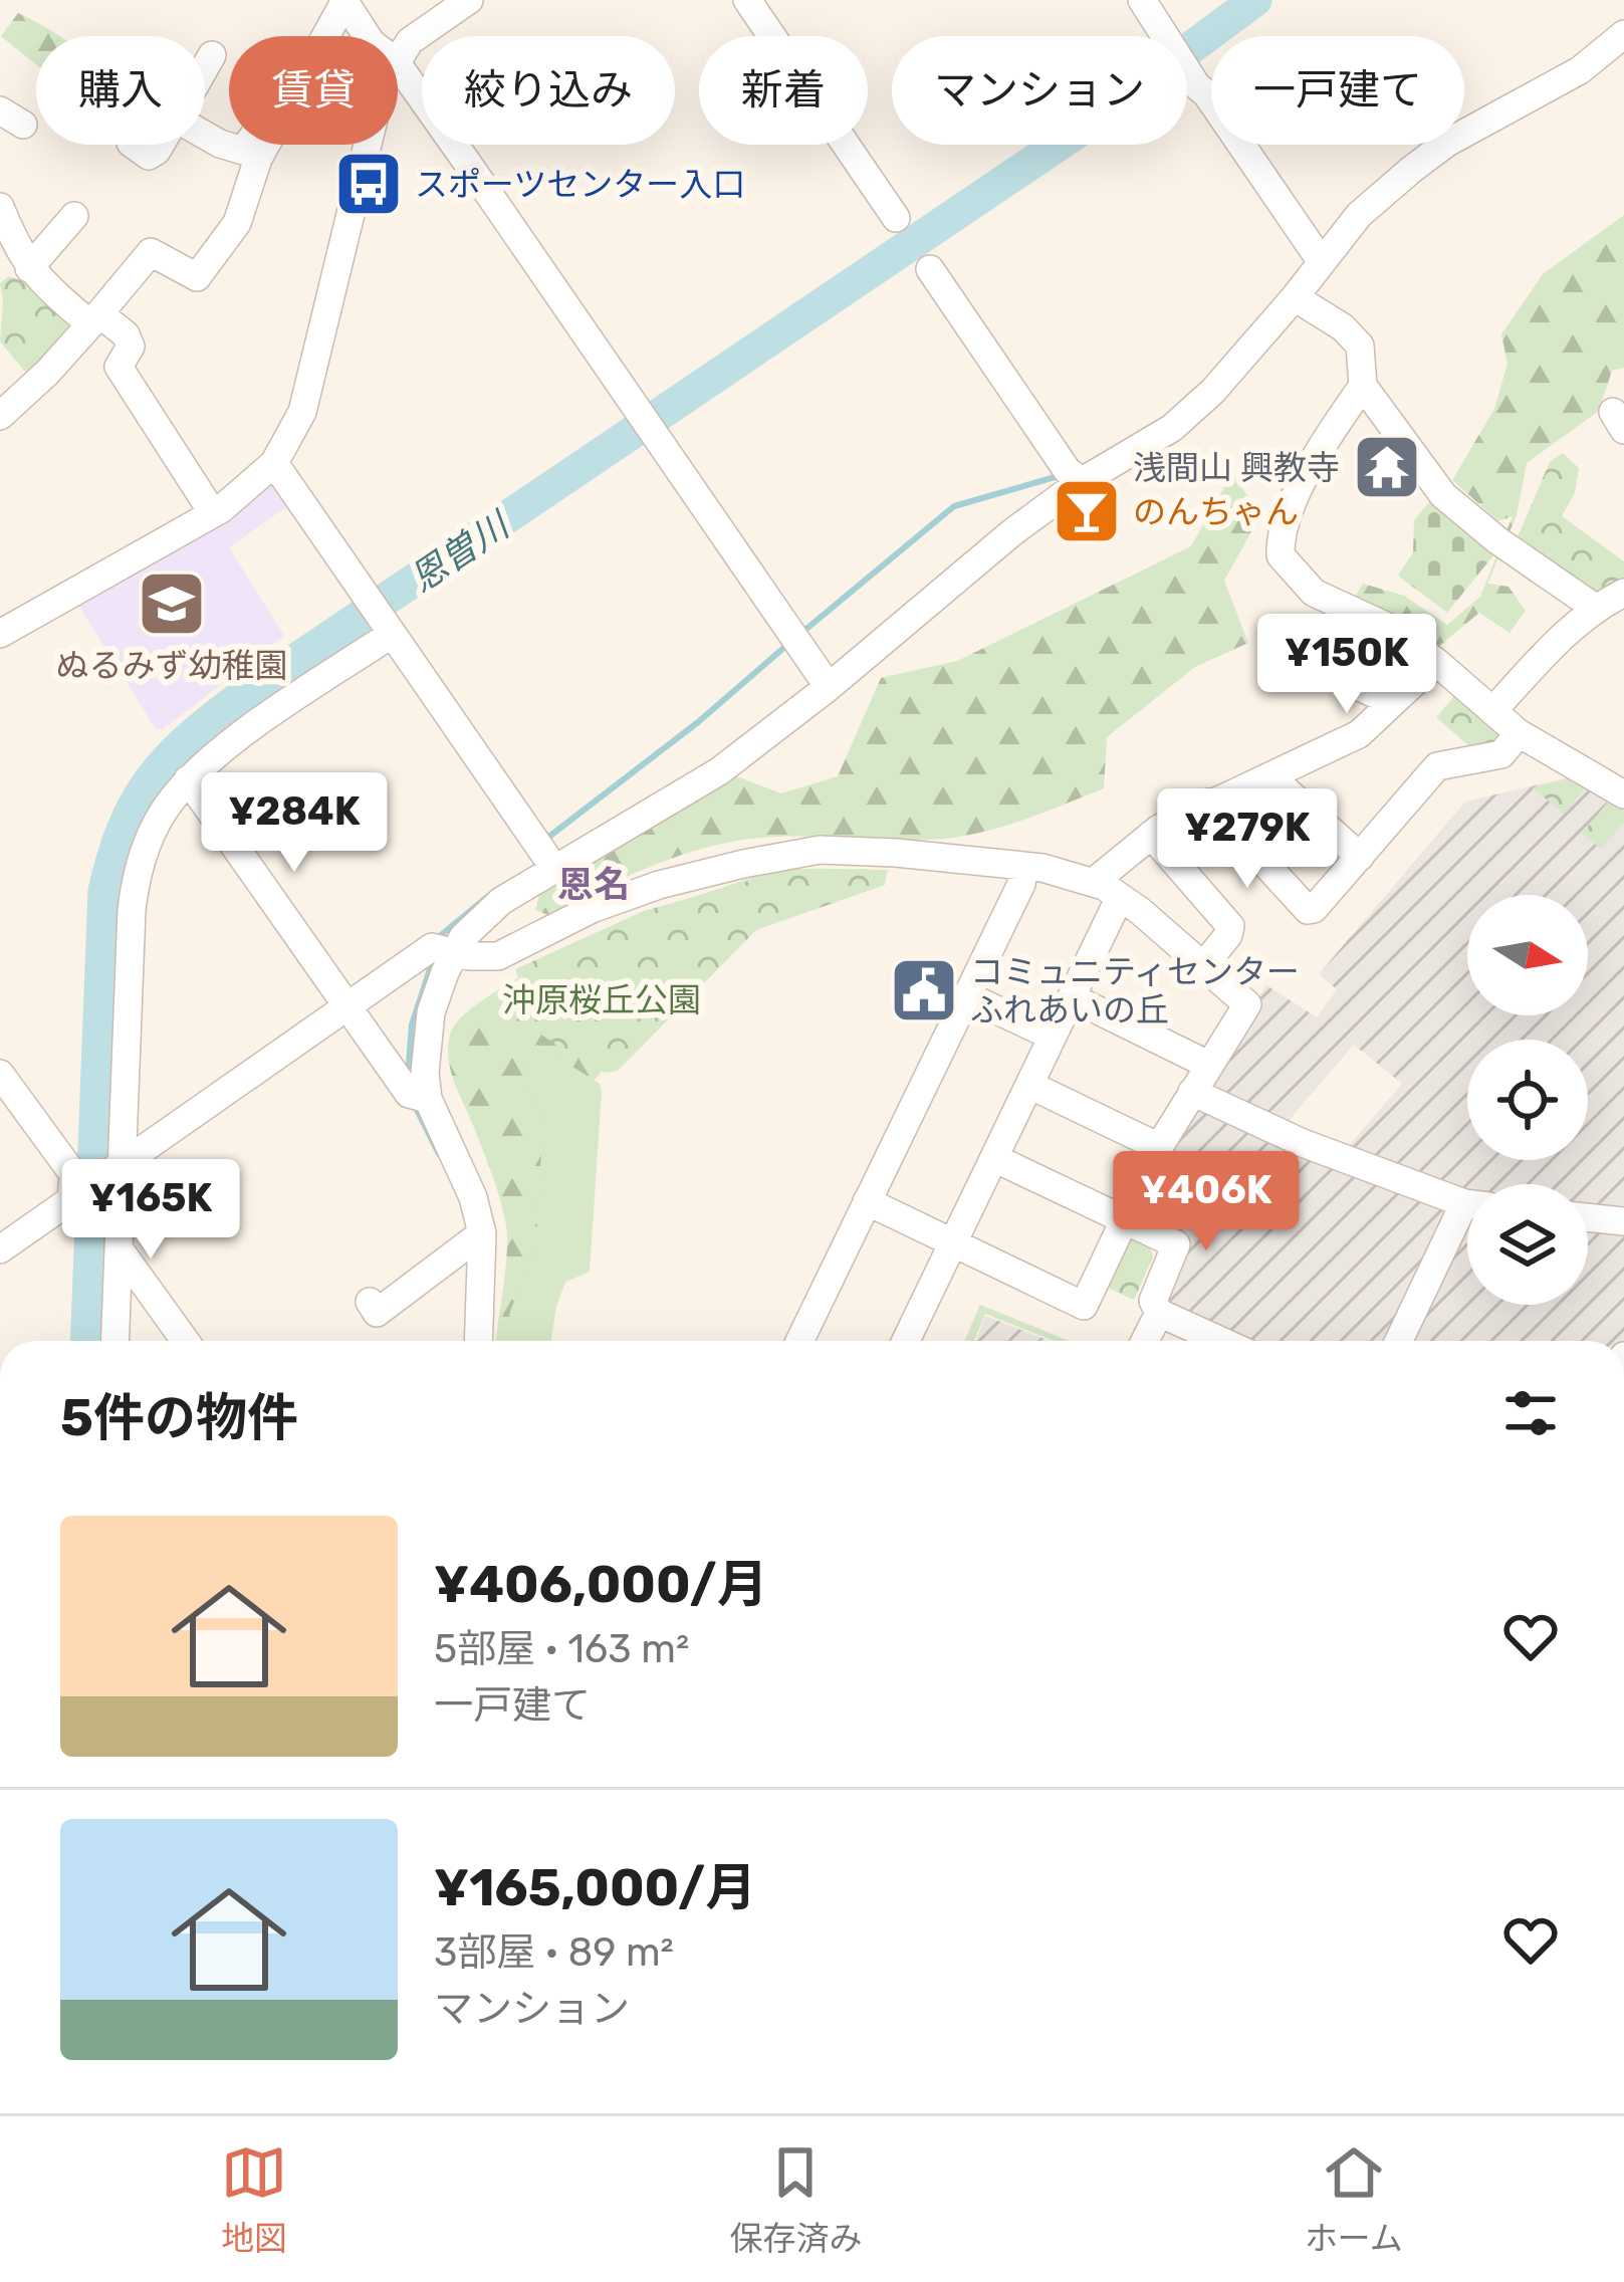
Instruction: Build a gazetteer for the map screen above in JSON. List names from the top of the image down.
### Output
{
  "districts": ["恩名"],
  "water": ["恩曽川"],
  "parks": ["沖原桜丘公園"],
  "places": {
    "bus stop": ["スポーツセンター入口"],
    "temple": ["浅間山 興教寺"],
    "bar": ["のんちゃん"],
    "school or university": ["ぬるみず幼稚園"],
    "public building": ["コミュニティセンター ふれあいの丘"]
  },
  "north": "right",
  "page": {
    "chip": [
      "購入",
      "賃貸",
      "絞り込み",
      "新着",
      "マンション",
      "一戸建て"
    ],
    "price": [
      "¥150K",
      "¥284K",
      "¥279K",
      "¥406K",
      "¥165K"
    ],
    "heading": "5件の物件",
    "list": [
      {
        "name": "¥406,000/月",
        "note": "5部屋 · 163 m² · 一戸建て"
      },
      {
        "name": "¥165,000/月",
        "note": "3部屋 · 89 m² · マンション"
      }
    ],
    "tabs": ["地図", "保存済み", "ホーム"]
  }
}
